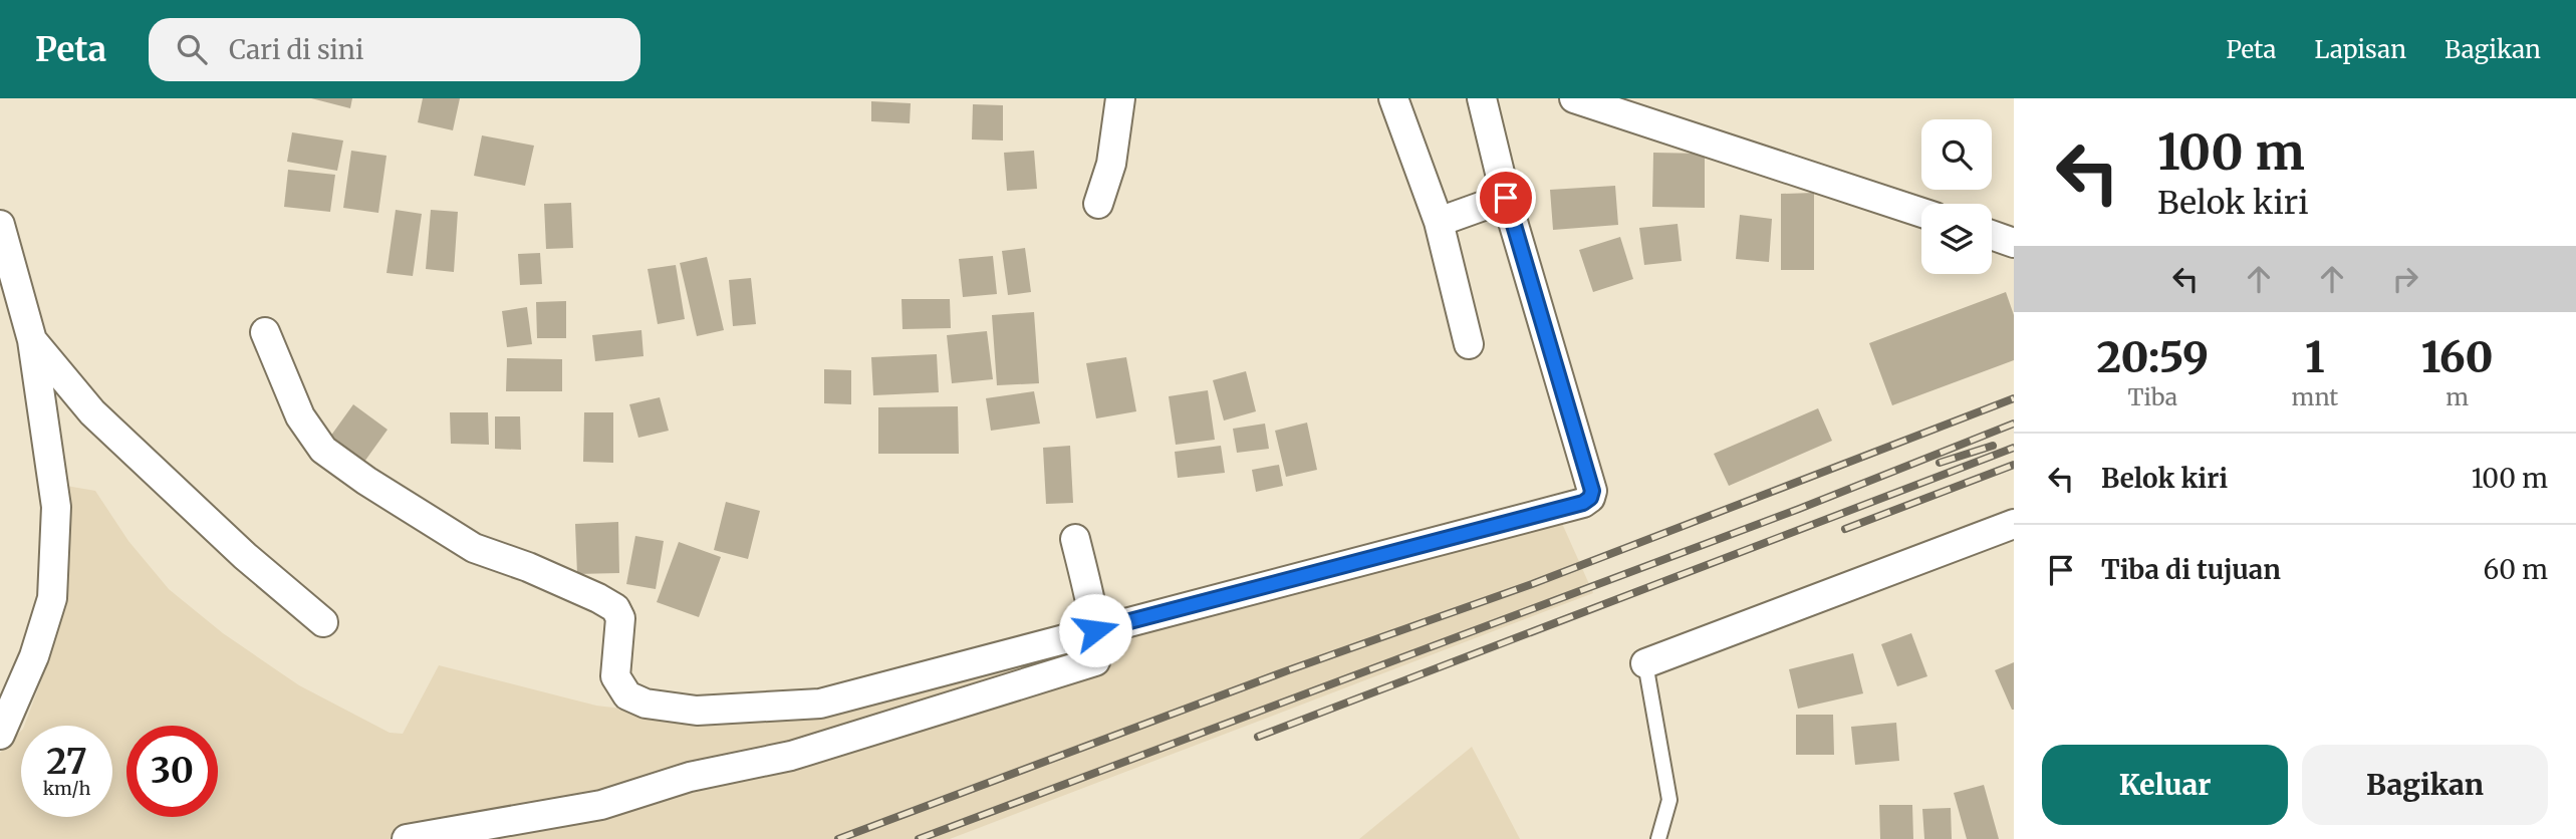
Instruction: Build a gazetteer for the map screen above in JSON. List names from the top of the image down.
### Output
{
  "page": {
    "header": "Peta",
    "search": "Cari di sini",
    "nav": ["Peta", "Lapisan", "Bagikan"],
    "turn": ["100 m", "Belok kiri"],
    "eta": [
      "20:59",
      "Tiba",
      "1",
      "mnt",
      "160",
      "m"
    ],
    "list": [
      {
        "name": "Belok kiri",
        "value": "100 m"
      },
      {
        "name": "Tiba di tujuan",
        "value": "60 m"
      }
    ],
    "speed": "27 km/h",
    "limit": "30",
    "buttons": ["Keluar", "Bagikan"]
  }
}
